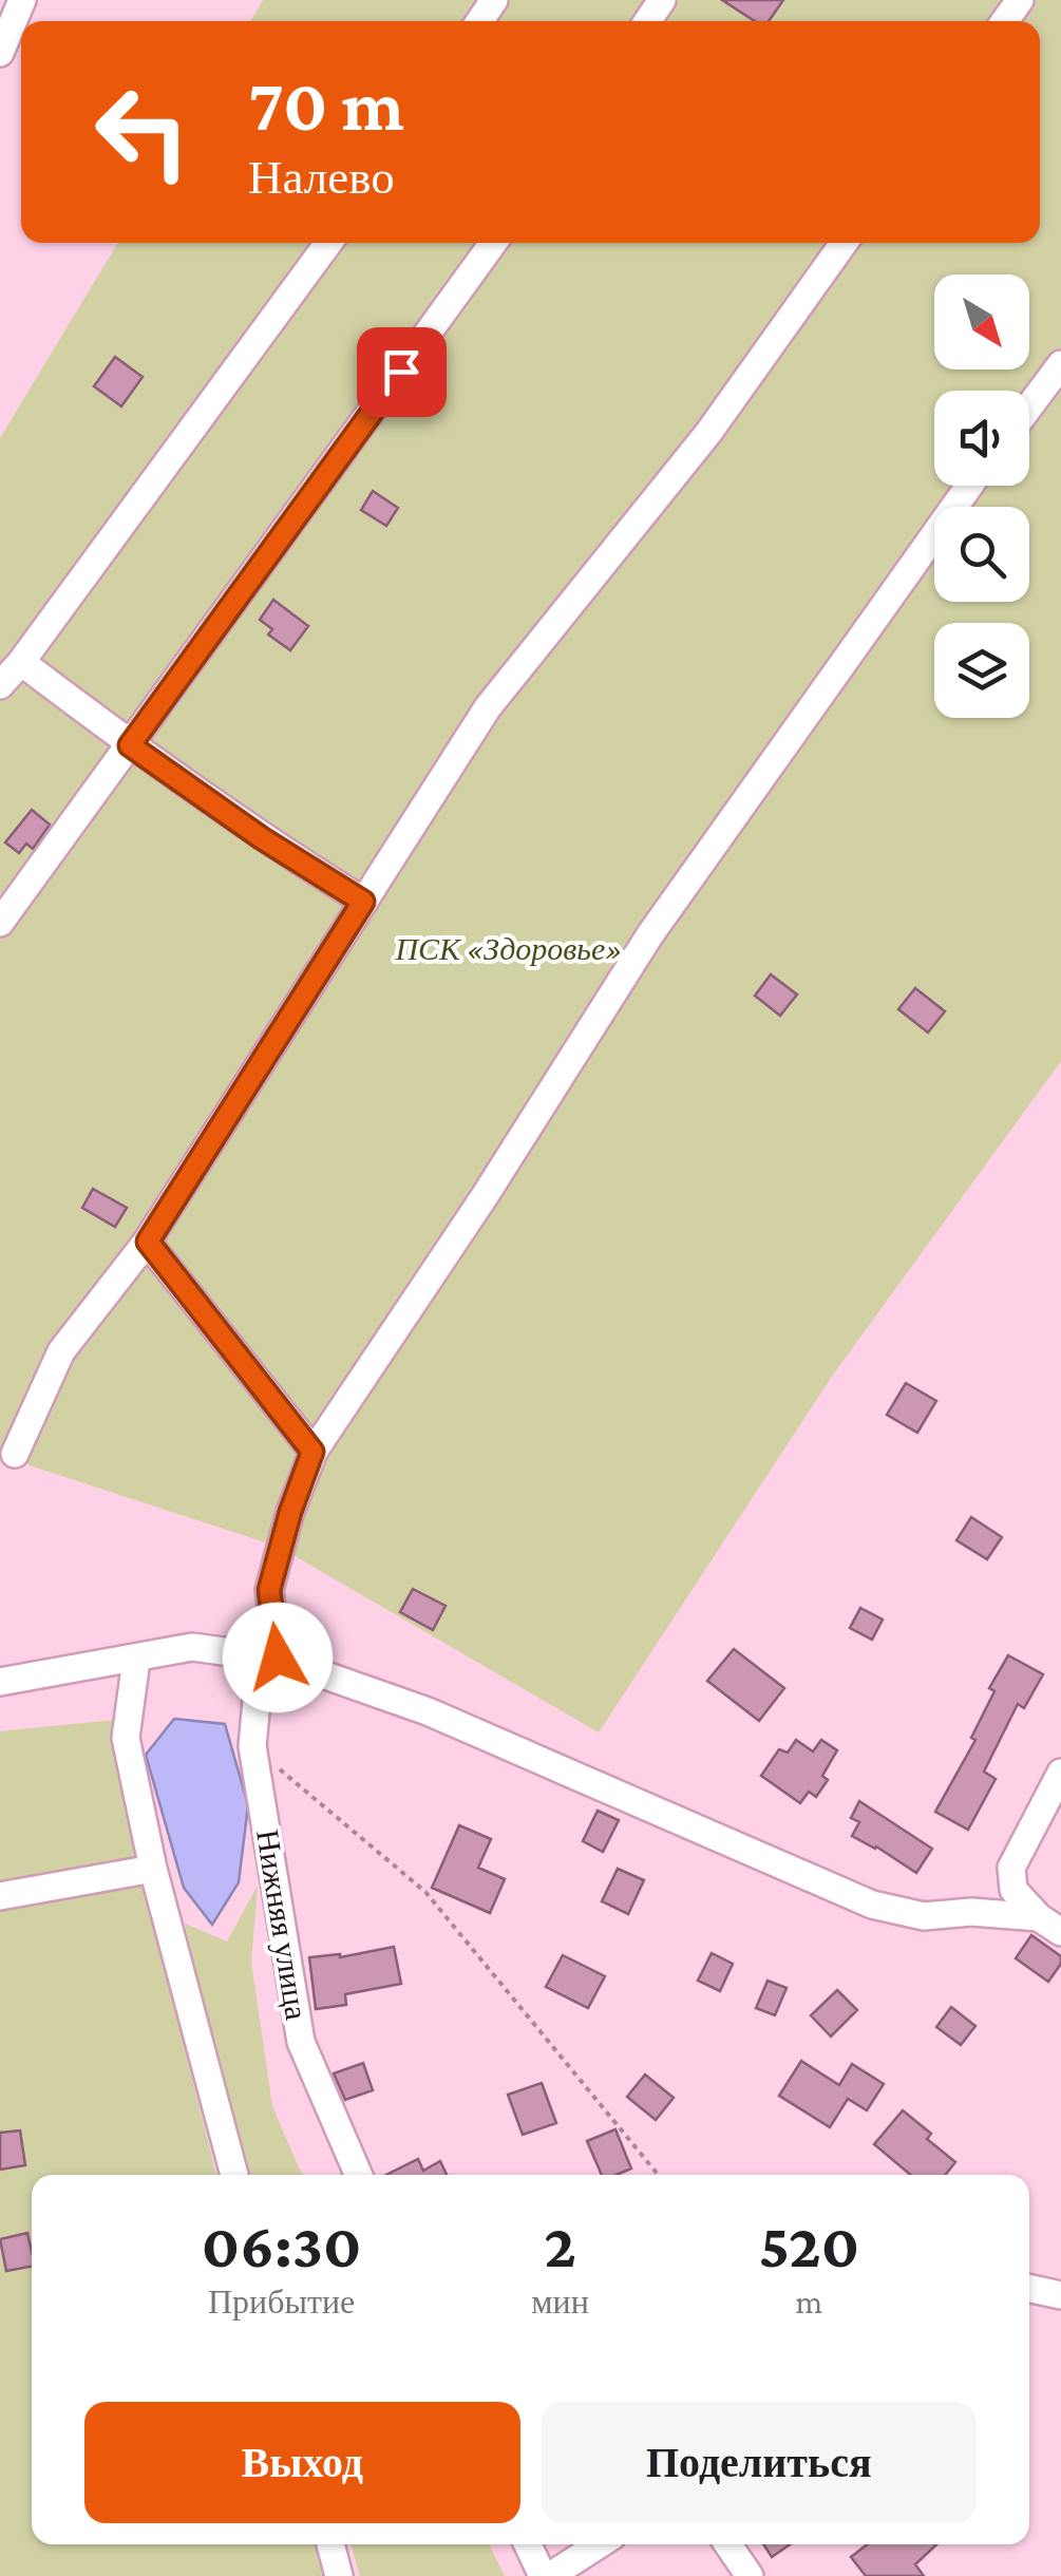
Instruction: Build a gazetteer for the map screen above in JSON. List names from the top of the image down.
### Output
{
  "streets": {
    "street": ["Нижняя улица"]
  },
  "parks": ["ПСК «Здоровье»"],
  "north": "bottom right",
  "page": {
    "turn": ["70 m", "Налево"],
    "eta": [
      "06:30",
      "Прибытие",
      "2",
      "мин",
      "520",
      "m"
    ],
    "buttons": ["Выход", "Поделиться"]
  }
}
